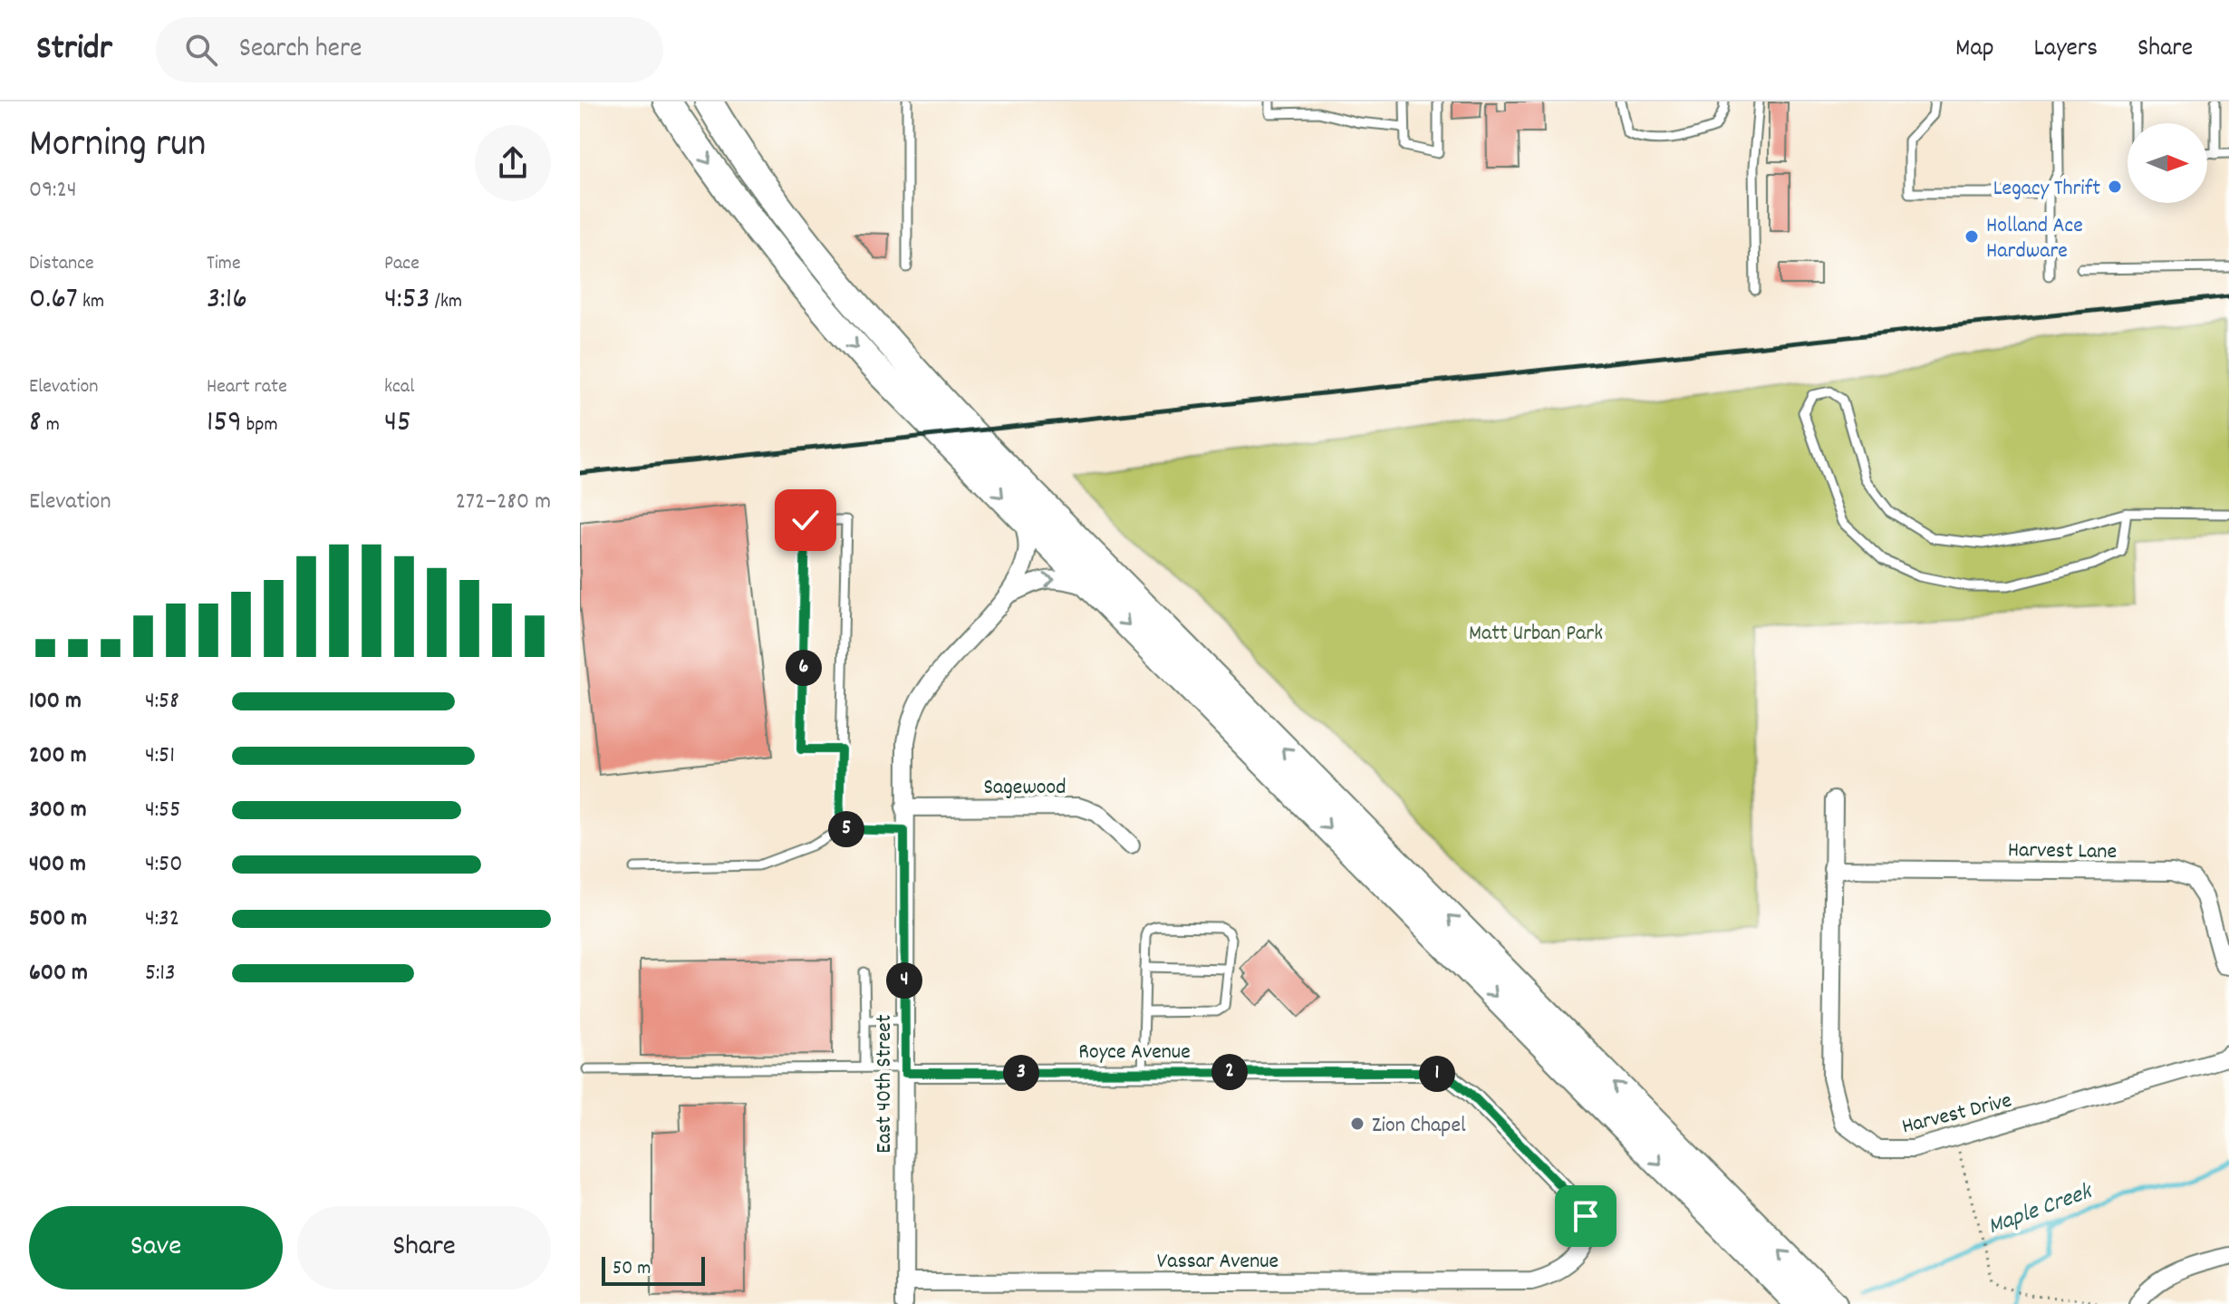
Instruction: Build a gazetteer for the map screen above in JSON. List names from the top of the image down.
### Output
{
  "streets": {
    "street": [
      "Sagewood",
      "Harvest Lane",
      "Royce Avenue",
      "East 40th Street",
      "Harvest Drive",
      "Vassar Avenue"
    ]
  },
  "crossings": [
    ["Sagewood", "East 40th Street"],
    ["Harvest Lane", "Harvest Drive"],
    ["Royce Avenue", "East 40th Street"],
    ["Royce Avenue", "Vassar Avenue"],
    ["East 40th Street", "Vassar Avenue"]
  ],
  "water": ["Maple Creek"],
  "parks": ["Matt Urban Park"],
  "places": ["Legacy Thrift", "Holland Ace Hardware", "Zion Chapel"],
  "scale_bar": "50 m",
  "north": "right",
  "page": {
    "header": "Stridr",
    "search": "Search here",
    "nav": ["Map", "Layers", "Share"],
    "heading": ["Morning run", "09:24"],
    "stats": [
      ["Distance", "0.67 km"],
      ["Time", "3:16"],
      ["Pace", "4:53 /km"],
      ["Elevation", "8 m"],
      ["Heart rate", "159 bpm"],
      ["kcal", "45"]
    ],
    "chart": ["Elevation", "272–280 m"],
    "pins": [
      "6",
      "5",
      "4",
      "2",
      "3",
      "1"
    ],
    "list": [
      {
        "name": "100 m",
        "note": "4:58"
      },
      {
        "name": "200 m",
        "note": "4:51"
      },
      {
        "name": "300 m",
        "note": "4:55"
      },
      {
        "name": "400 m",
        "note": "4:50"
      },
      {
        "name": "500 m",
        "note": "4:32"
      },
      {
        "name": "600 m",
        "note": "5:13"
      }
    ],
    "buttons": ["Save", "Share"],
    "scale": "50 m"
  }
}
